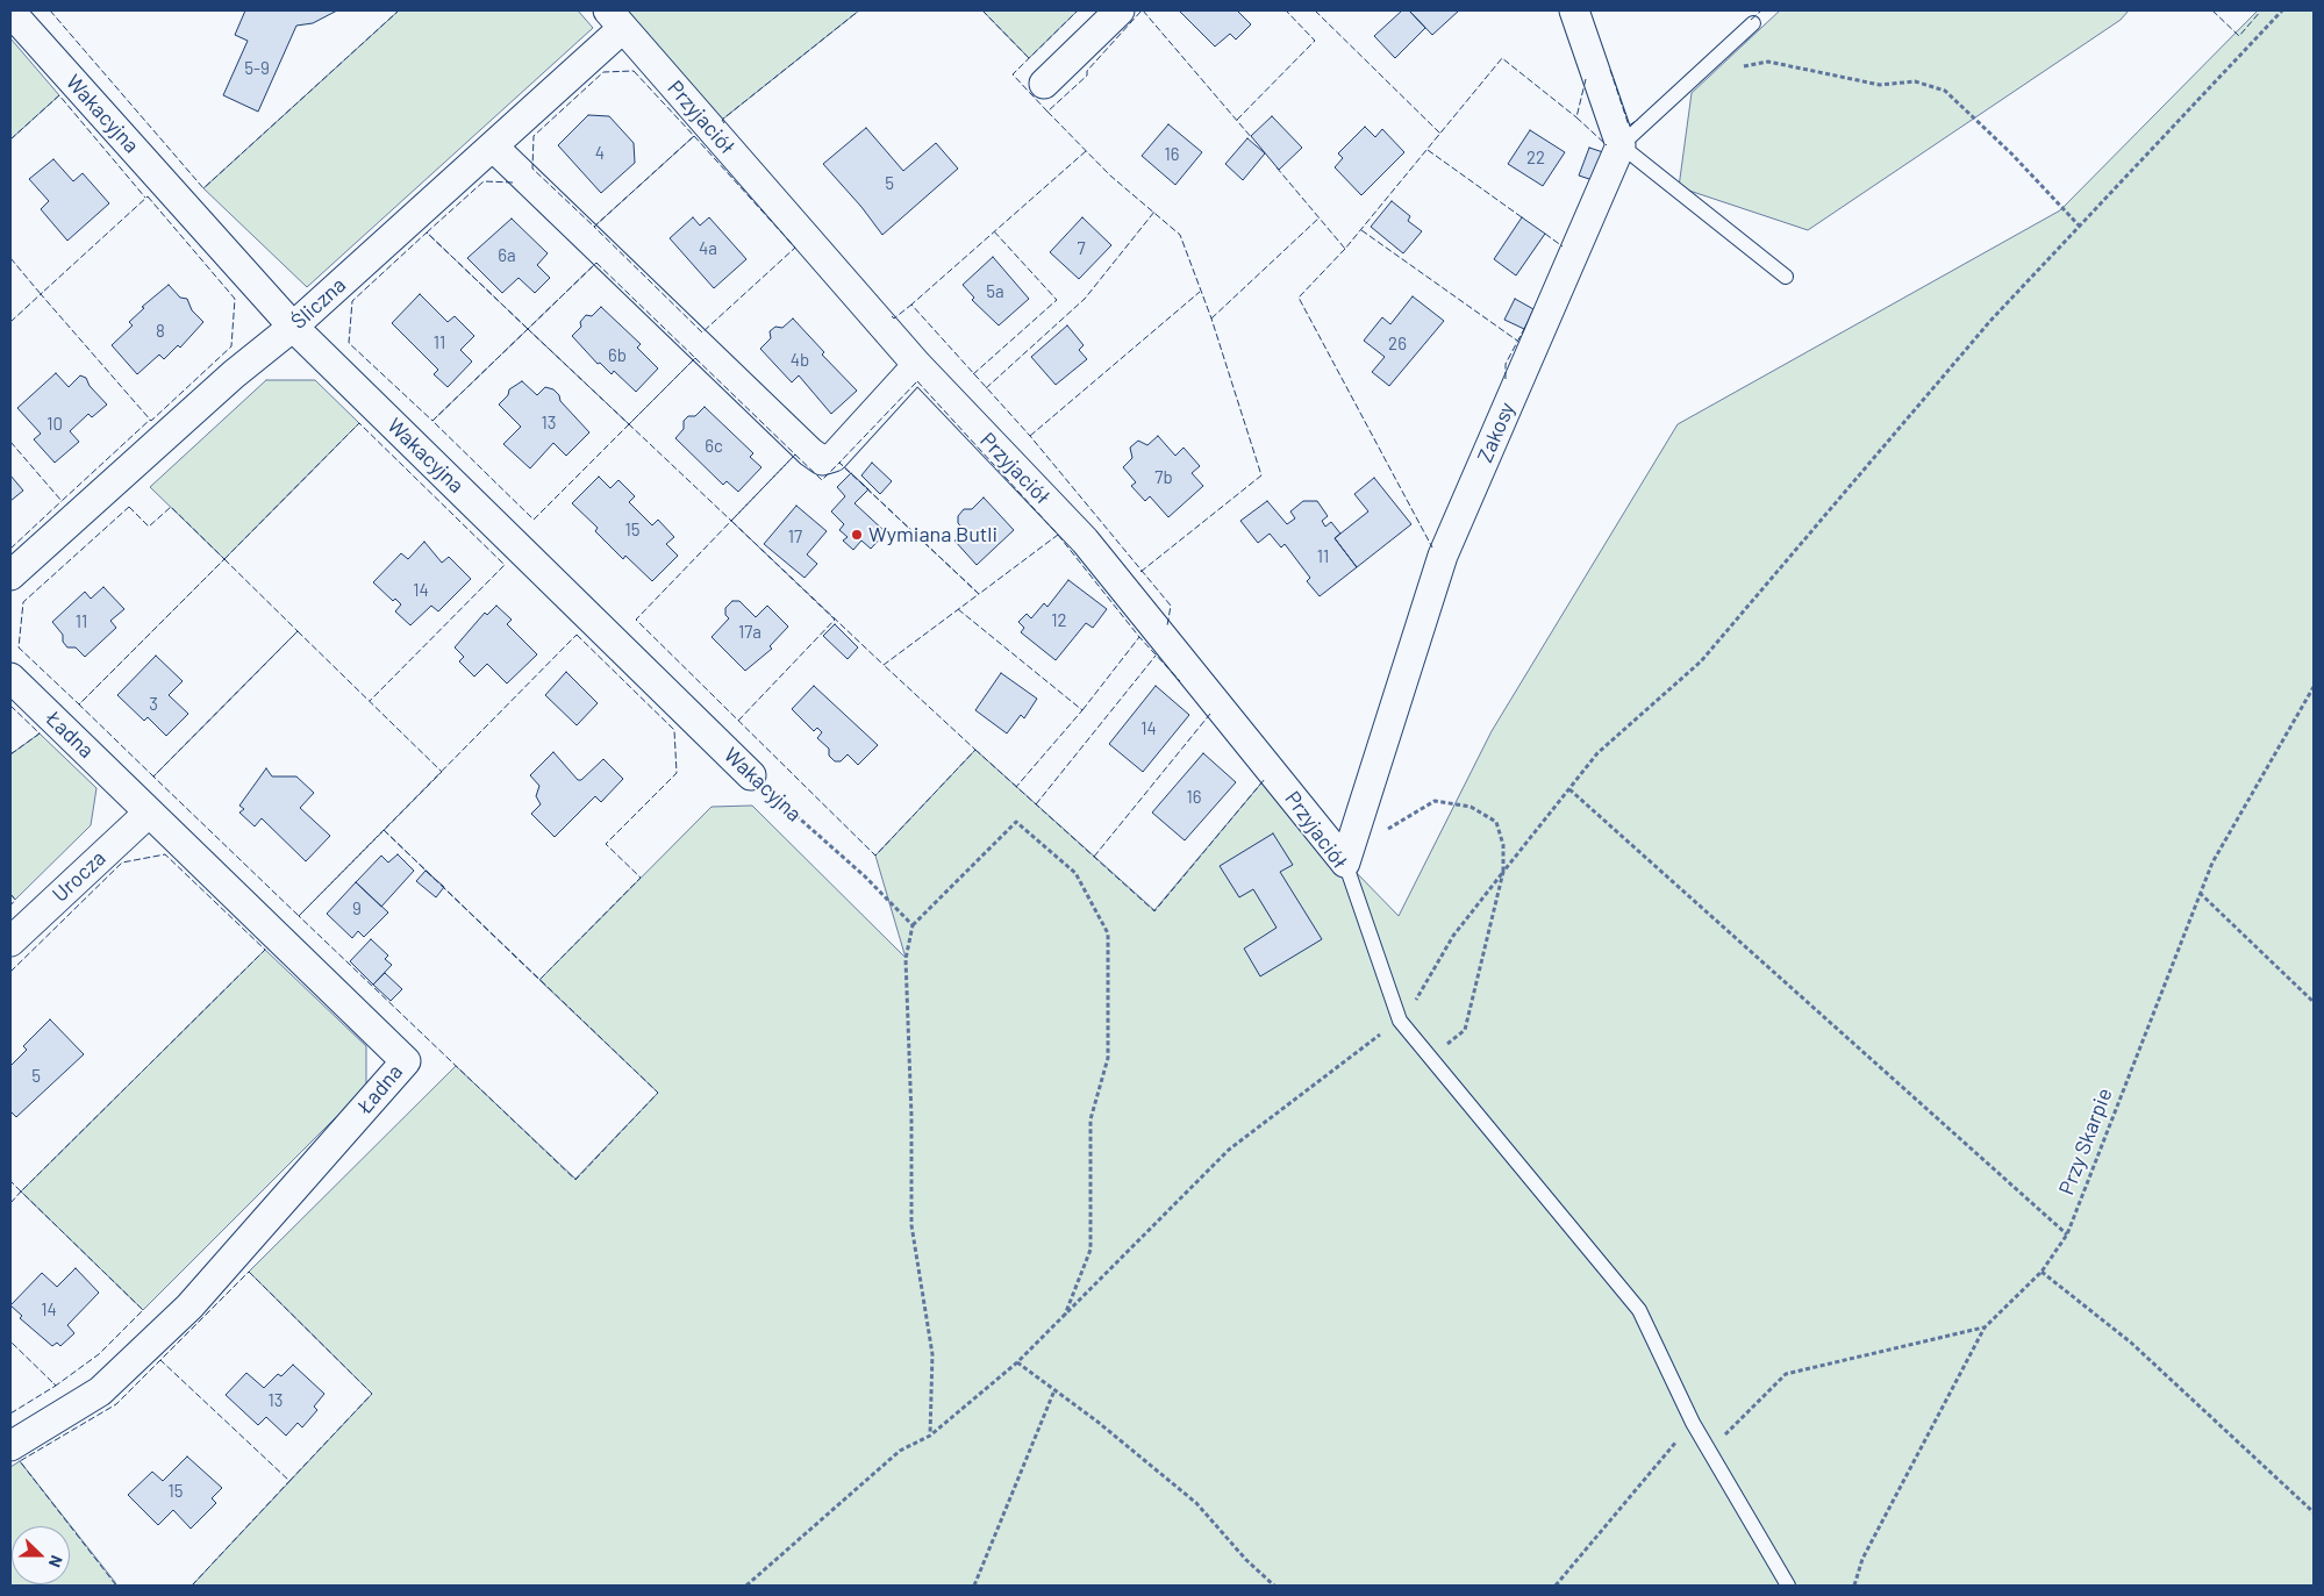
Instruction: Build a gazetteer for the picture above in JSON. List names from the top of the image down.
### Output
{
  "streets": {
    "street": [
      "Wakacyjna",
      "Przyjaciół",
      "Śliczna",
      "Zakosy",
      "Ładna",
      "Urocza"
    ],
    "path": ["Przy Skarpie"]
  },
  "crossings": [
    ["Wakacyjna", "Śliczna"],
    ["Przyjaciół", "Śliczna"],
    ["Przyjaciół", "Zakosy"],
    ["Ładna", "Urocza"]
  ],
  "places": ["Wymiana Butli"],
  "house_numbers": [
    "5-9",
    "4",
    "16",
    "22",
    "5",
    "4a",
    "7",
    "6a",
    "5a",
    "8",
    "11",
    "26",
    "6b",
    "4b",
    "13",
    "10",
    "6c",
    "7b",
    "15",
    "17",
    "11",
    "14",
    "12",
    "11",
    "17a",
    "3",
    "14",
    "16",
    "9",
    "5",
    "14",
    "13",
    "15"
  ],
  "north": "right"
}
